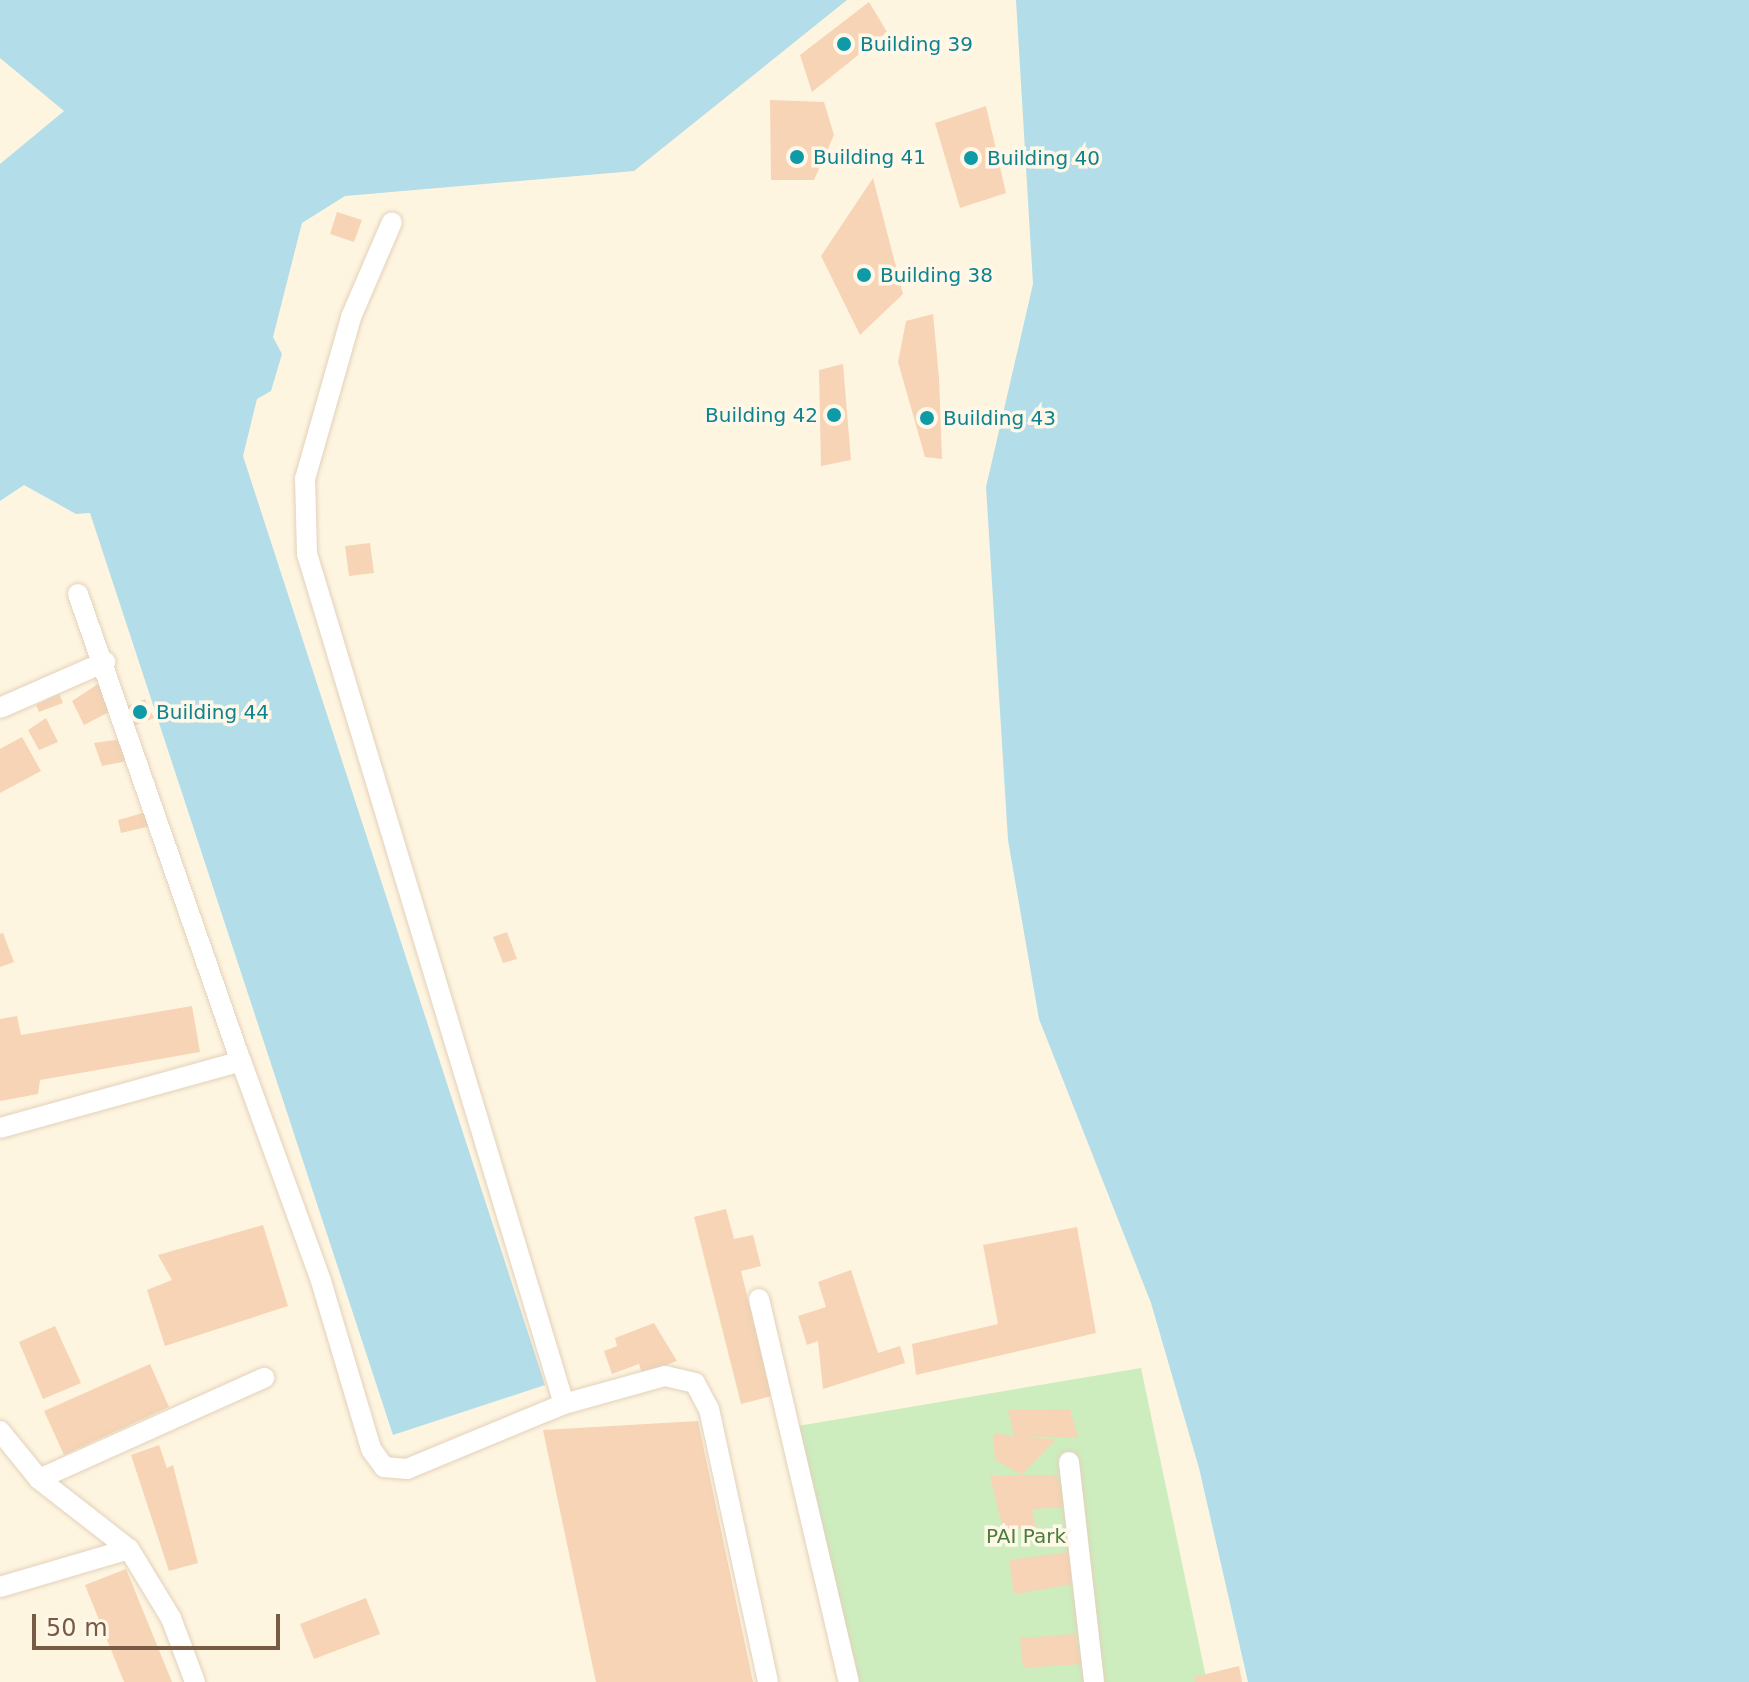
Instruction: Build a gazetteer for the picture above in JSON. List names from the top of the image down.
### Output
{
  "parks": ["PAI Park"],
  "places": [
    "Building 39",
    "Building 41",
    "Building 40",
    "Building 38",
    "Building 42",
    "Building 43",
    "Building 44"
  ],
  "scale_bar": "50 m"
}
